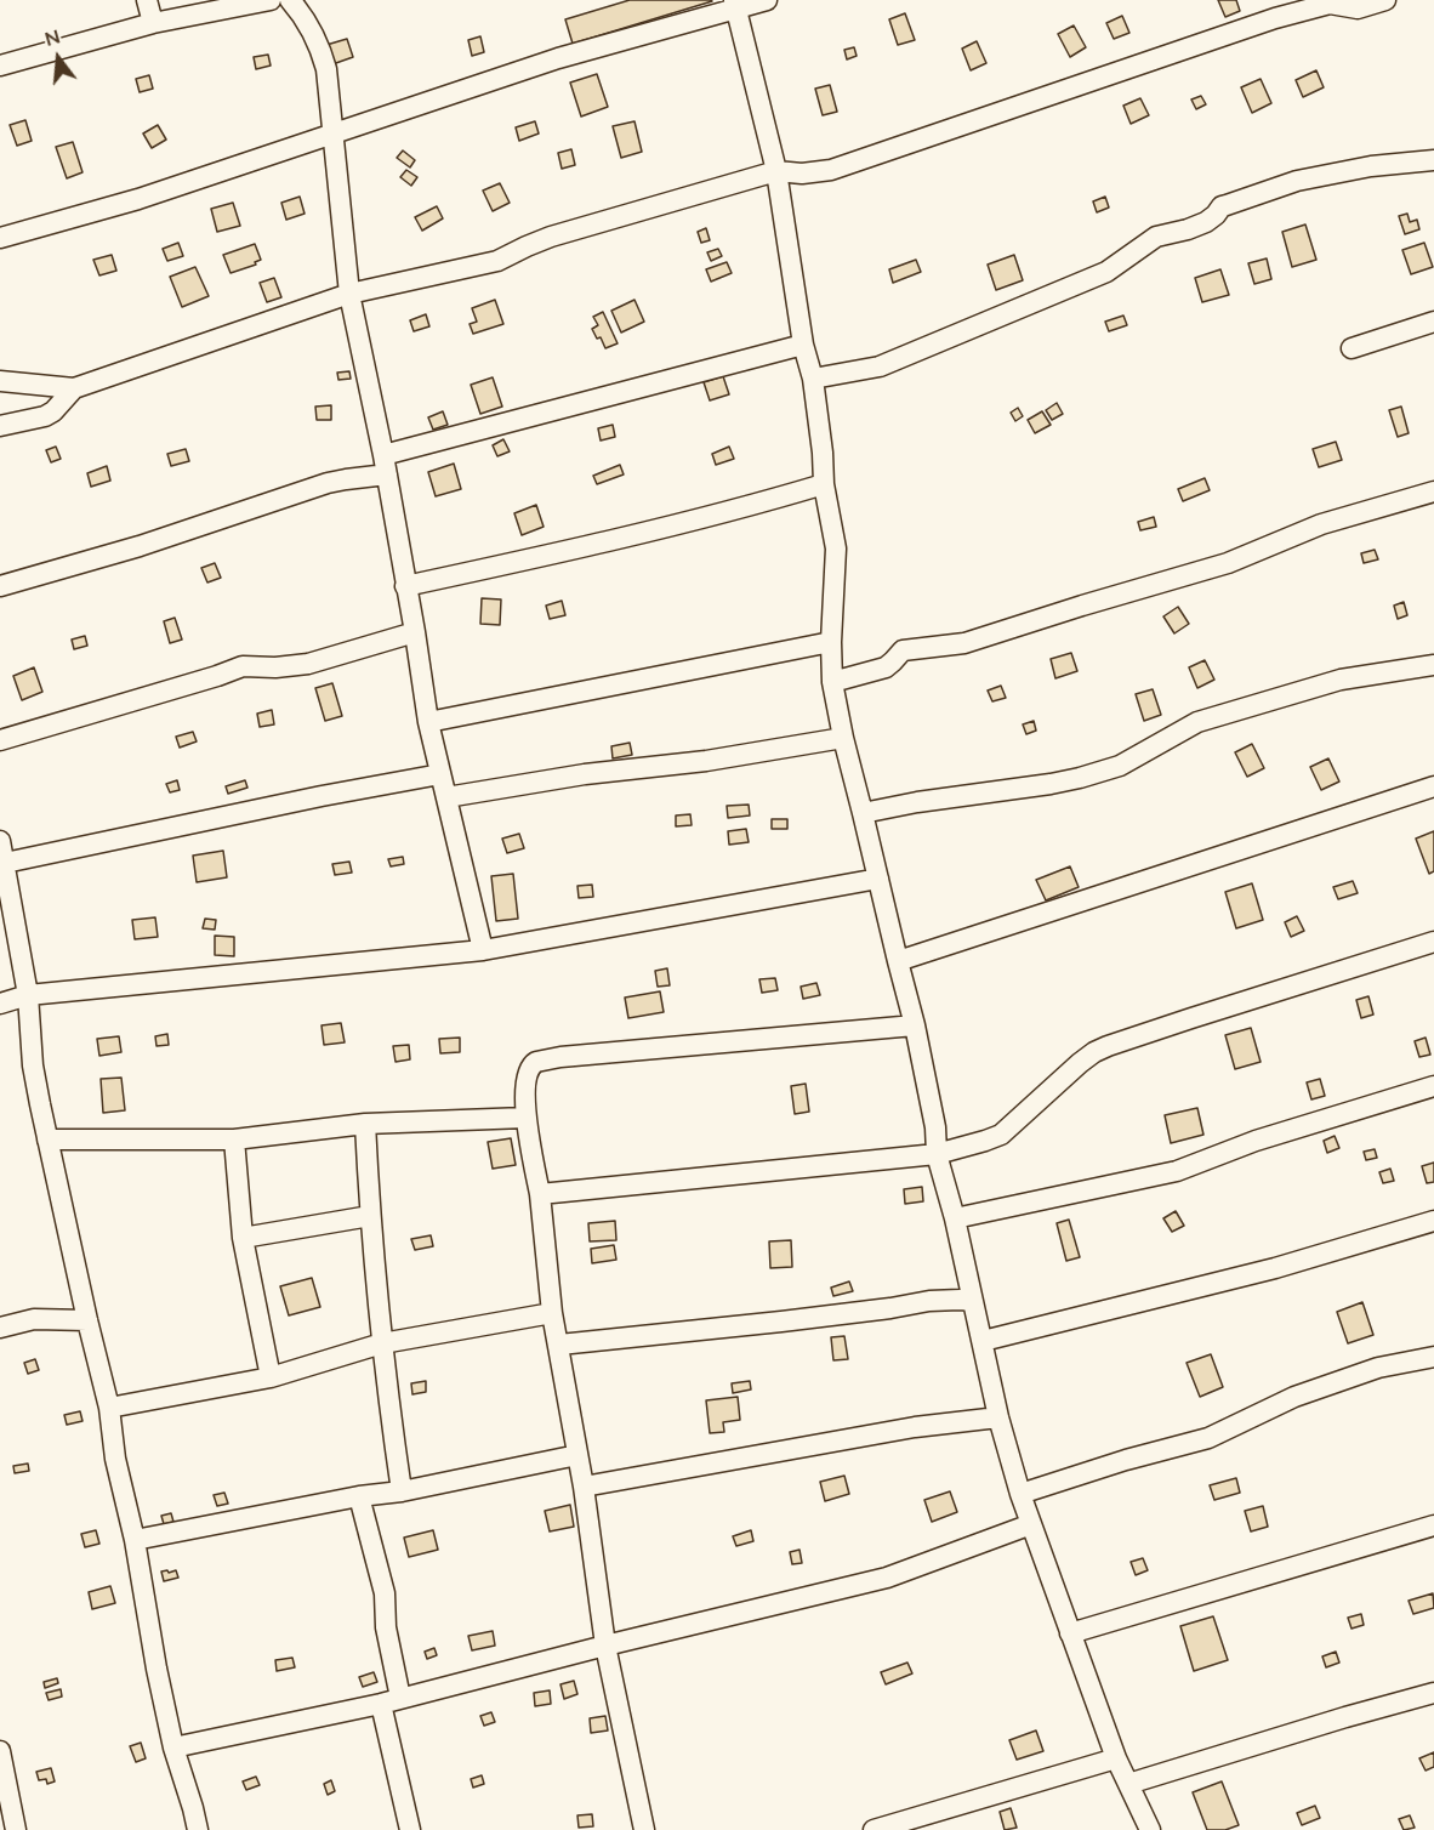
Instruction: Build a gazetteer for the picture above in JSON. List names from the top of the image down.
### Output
{
  "north": "top"
}
